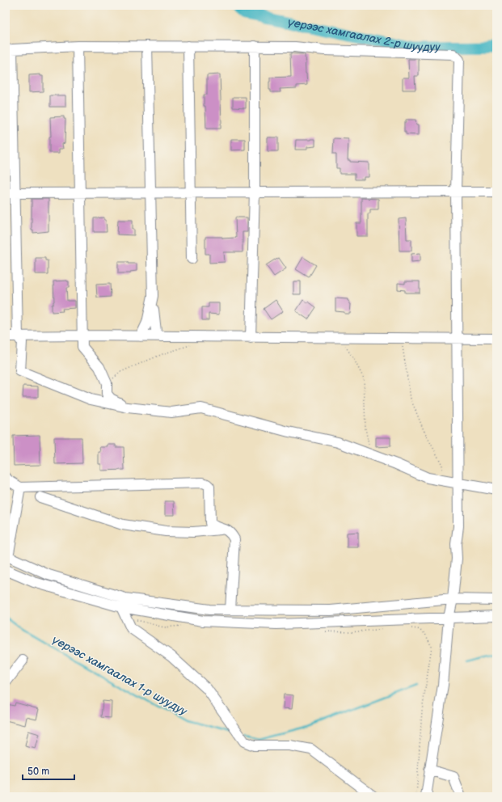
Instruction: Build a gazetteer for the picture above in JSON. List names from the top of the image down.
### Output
{
  "water": ["үерээс хамгаалах 2-р шуудуу", "үерээс хамгаалах 1-р шуудуу"],
  "scale_bar": "50 m"
}
